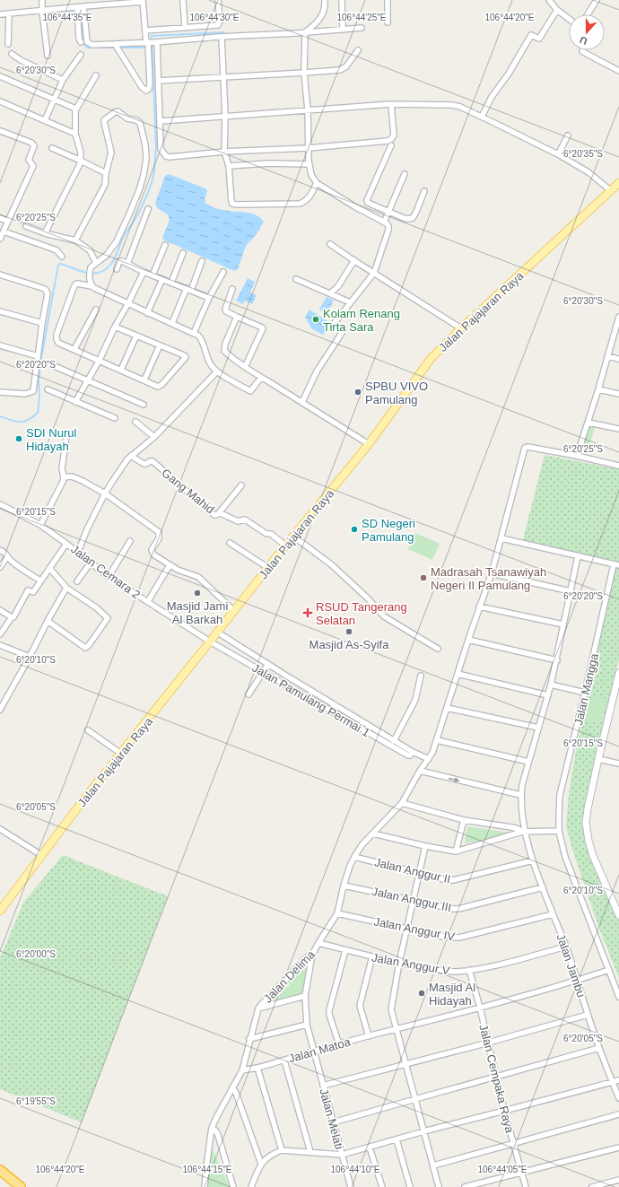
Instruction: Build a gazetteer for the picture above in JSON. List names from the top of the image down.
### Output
{
  "streets": {
    "main road": ["Jalan Pajajaran Raya"],
    "street": [
      "Gang Mahid",
      "Jalan Cemara 2",
      "Jalan Mangga",
      "Jalan Pamulang Permai 1",
      "Jalan Anggur II",
      "Jalan Anggur III",
      "Jalan Anggur IV",
      "Jalan Anggur V",
      "Jalan Jambu",
      "Jalan Delima",
      "Jalan Matoa",
      "Jalan Cempaka Raya",
      "Jalan Melati"
    ]
  },
  "crossings": [
    ["Jalan Pajajaran Raya", "Gang Mahid"],
    ["Jalan Pajajaran Raya", "Jalan Cemara 2"],
    ["Jalan Pajajaran Raya", "Jalan Pamulang Permai 1"],
    ["Jalan Cemara 2", "Jalan Pamulang Permai 1"],
    ["Jalan Anggur II", "Jalan Jambu"],
    ["Jalan Anggur II", "Jalan Delima"],
    ["Jalan Anggur III", "Jalan Jambu"],
    ["Jalan Anggur III", "Jalan Delima"],
    ["Jalan Anggur IV", "Jalan Jambu"],
    ["Jalan Anggur IV", "Jalan Delima"],
    ["Jalan Anggur V", "Jalan Jambu"],
    ["Jalan Anggur V", "Jalan Delima"],
    ["Jalan Anggur V", "Jalan Cempaka Raya"],
    ["Jalan Delima", "Jalan Matoa"],
    ["Jalan Delima", "Jalan Melati"],
    ["Jalan Matoa", "Jalan Cempaka Raya"],
    ["Jalan Matoa", "Jalan Melati"]
  ],
  "places": {
    "other": [
      "Kolam Renang Tirta Sara",
      "SPBU VIVO Pamulang",
      "SDI Nurul Hidayah",
      "SD Negeri Pamulang",
      "Madrasah Tsanawiyah Negeri II Pamulang",
      "Masjid Jami Al Barkah",
      "Masjid As-Syifa",
      "Masjid Al Hidayah"
    ],
    "health": ["RSUD Tangerang Selatan"]
  },
  "north": "bottom",
  "coordinates": [
    "106°44'35\"E",
    "106°44'30\"E",
    "106°44'25\"E",
    "106°44'20\"E",
    "6°20'30\"S",
    "6°20'35\"S",
    "6°20'25\"S",
    "6°20'20\"S",
    "6°20'15\"S",
    "6°20'10\"S",
    "6°20'05\"S",
    "6°20'00\"S",
    "6°19'55\"S",
    "106°44'15\"E",
    "106°44'10\"E",
    "106°44'05\"E"
  ]
}
